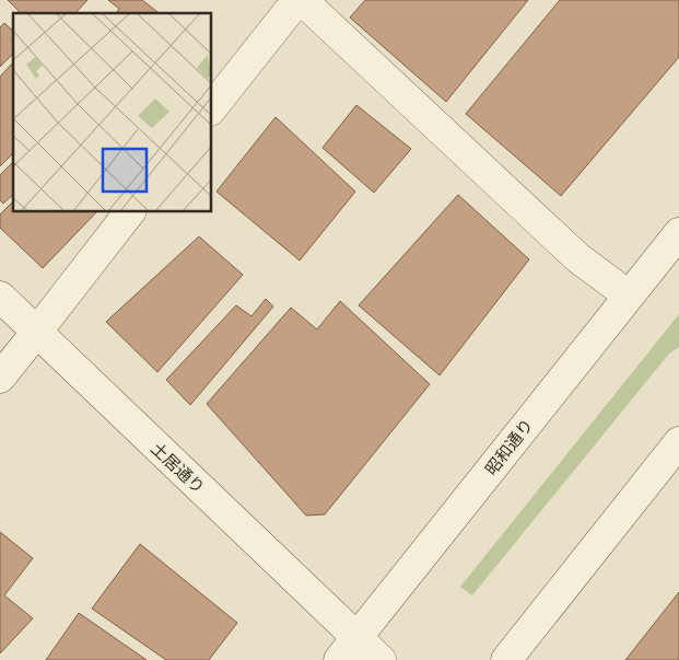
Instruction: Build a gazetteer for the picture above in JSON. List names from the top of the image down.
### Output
{
  "streets": {
    "street": ["昭和通り", "土居通り"]
  },
  "crossings": [
    ["昭和通り", "土居通り"]
  ]
}
